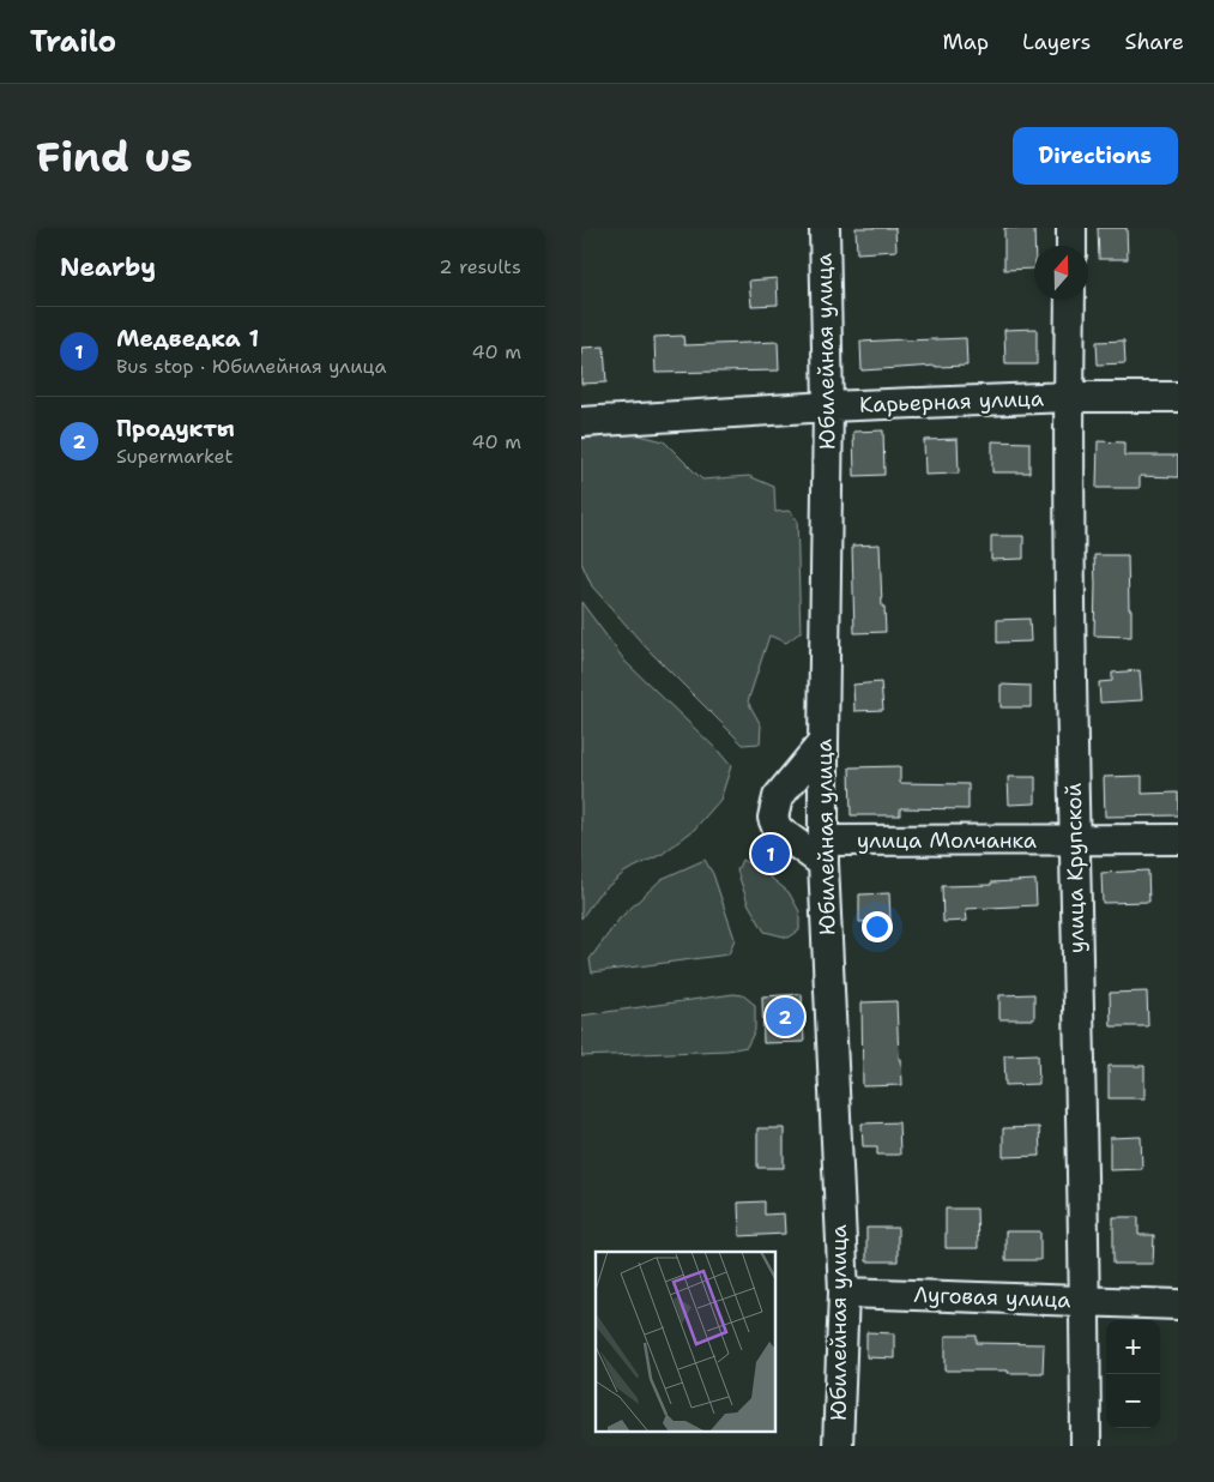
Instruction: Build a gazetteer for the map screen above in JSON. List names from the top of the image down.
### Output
{
  "streets": {
    "street": [
      "Юбилейная улица",
      "Карьерная улица",
      "улица Молчанка",
      "улица Крупской",
      "Луговая улица"
    ]
  },
  "crossings": [
    ["Юбилейная улица", "Карьерная улица"],
    ["Юбилейная улица", "улица Молчанка"],
    ["Юбилейная улица", "Луговая улица"],
    ["Карьерная улица", "улица Крупской"],
    ["улица Молчанка", "улица Крупской"],
    ["улица Крупской", "Луговая улица"]
  ],
  "north": "top",
  "page": {
    "header": "Trailo",
    "nav": ["Map", "Layers", "Share"],
    "buttons": "Directions",
    "title": "Find us",
    "heading": ["Nearby", "2 results"],
    "list": [
      {
        "mark": "1",
        "name": "Медведка 1",
        "note": "Bus stop · Юбилейная улица",
        "value": "40 m"
      },
      {
        "mark": "2",
        "name": "Продукты",
        "note": "Supermarket",
        "value": "40 m"
      }
    ],
    "pins": ["1", "2"],
    "map_buttons": ["+", "−"]
  }
}
